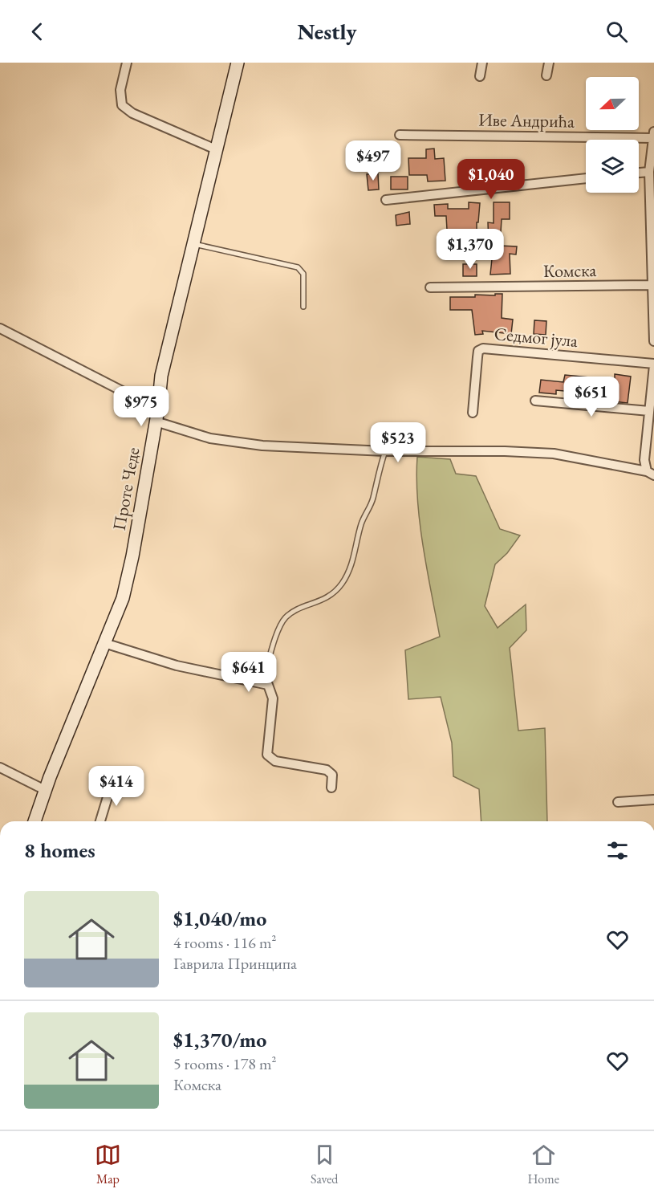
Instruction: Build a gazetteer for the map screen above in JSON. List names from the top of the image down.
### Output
{
  "streets": {
    "street": [
      "Иве Андрића",
      "Комска",
      "Седмог јула",
      "Проте Чеде"
    ]
  },
  "north": "left",
  "page": {
    "header": "Nestly",
    "price": [
      "$497",
      "$1,040",
      "$1,370",
      "$651",
      "$975",
      "$523",
      "$641",
      "$414"
    ],
    "heading": "8 homes",
    "list": [
      {
        "name": "$1,040/mo",
        "note": "4 rooms · 116 m² · Гаврила Принципа"
      },
      {
        "name": "$1,370/mo",
        "note": "5 rooms · 178 m² · Комска"
      }
    ],
    "tabs": ["Map", "Saved", "Home"]
  }
}
